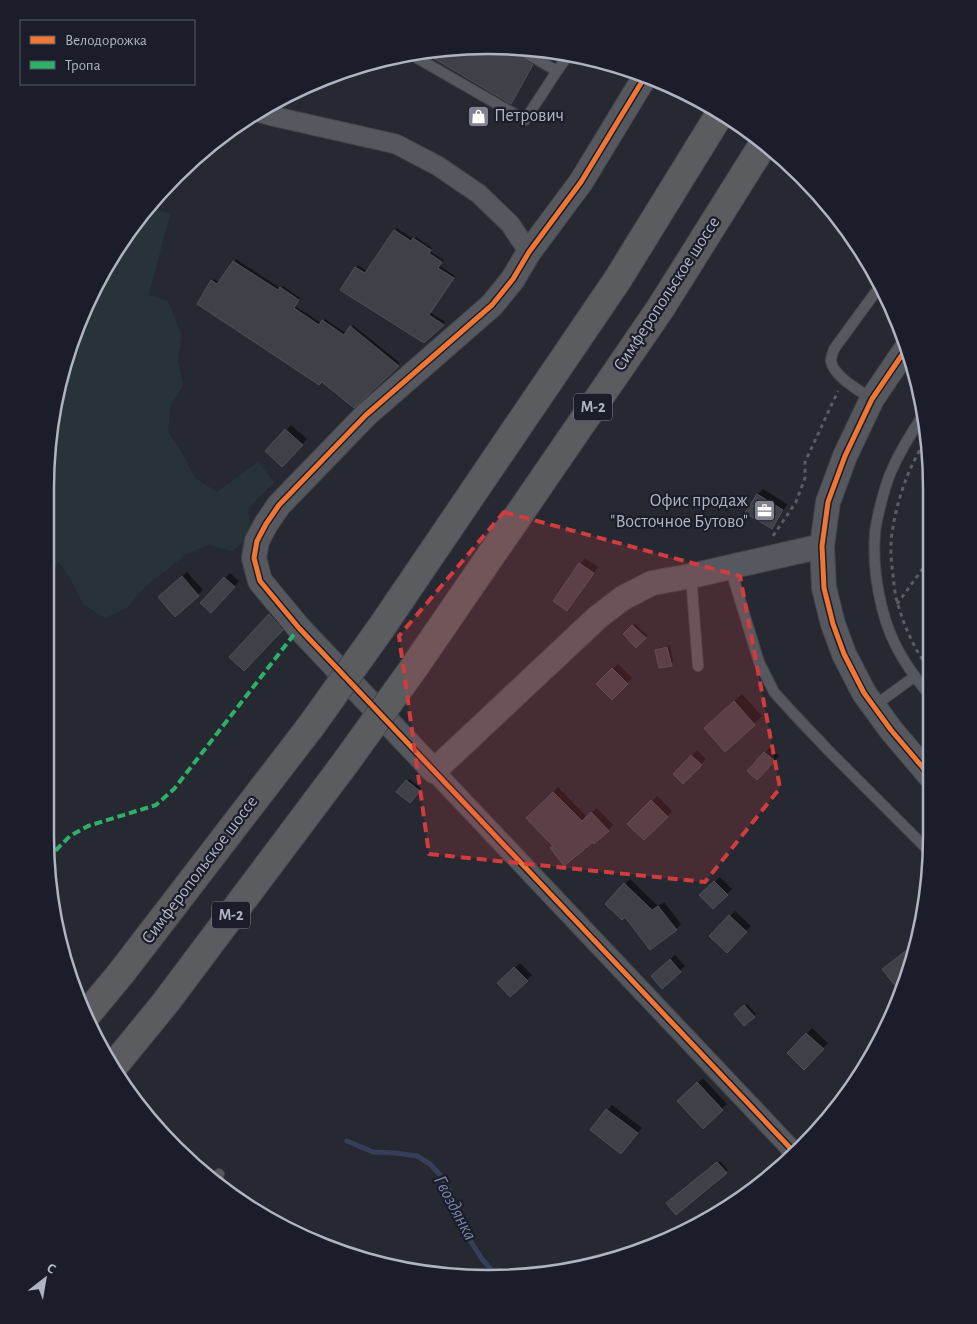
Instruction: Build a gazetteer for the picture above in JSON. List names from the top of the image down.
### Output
{
  "streets": {
    "highway": ["Симферопольское шоссе", "М-2"]
  },
  "water": ["Гвоздянка"],
  "places": {
    "shop": ["Петрович"],
    "office": ["Офис продаж \"Восточное Бутово\""]
  },
  "legend": ["Велодорожка", "Тропа"],
  "north": "top right"
}
